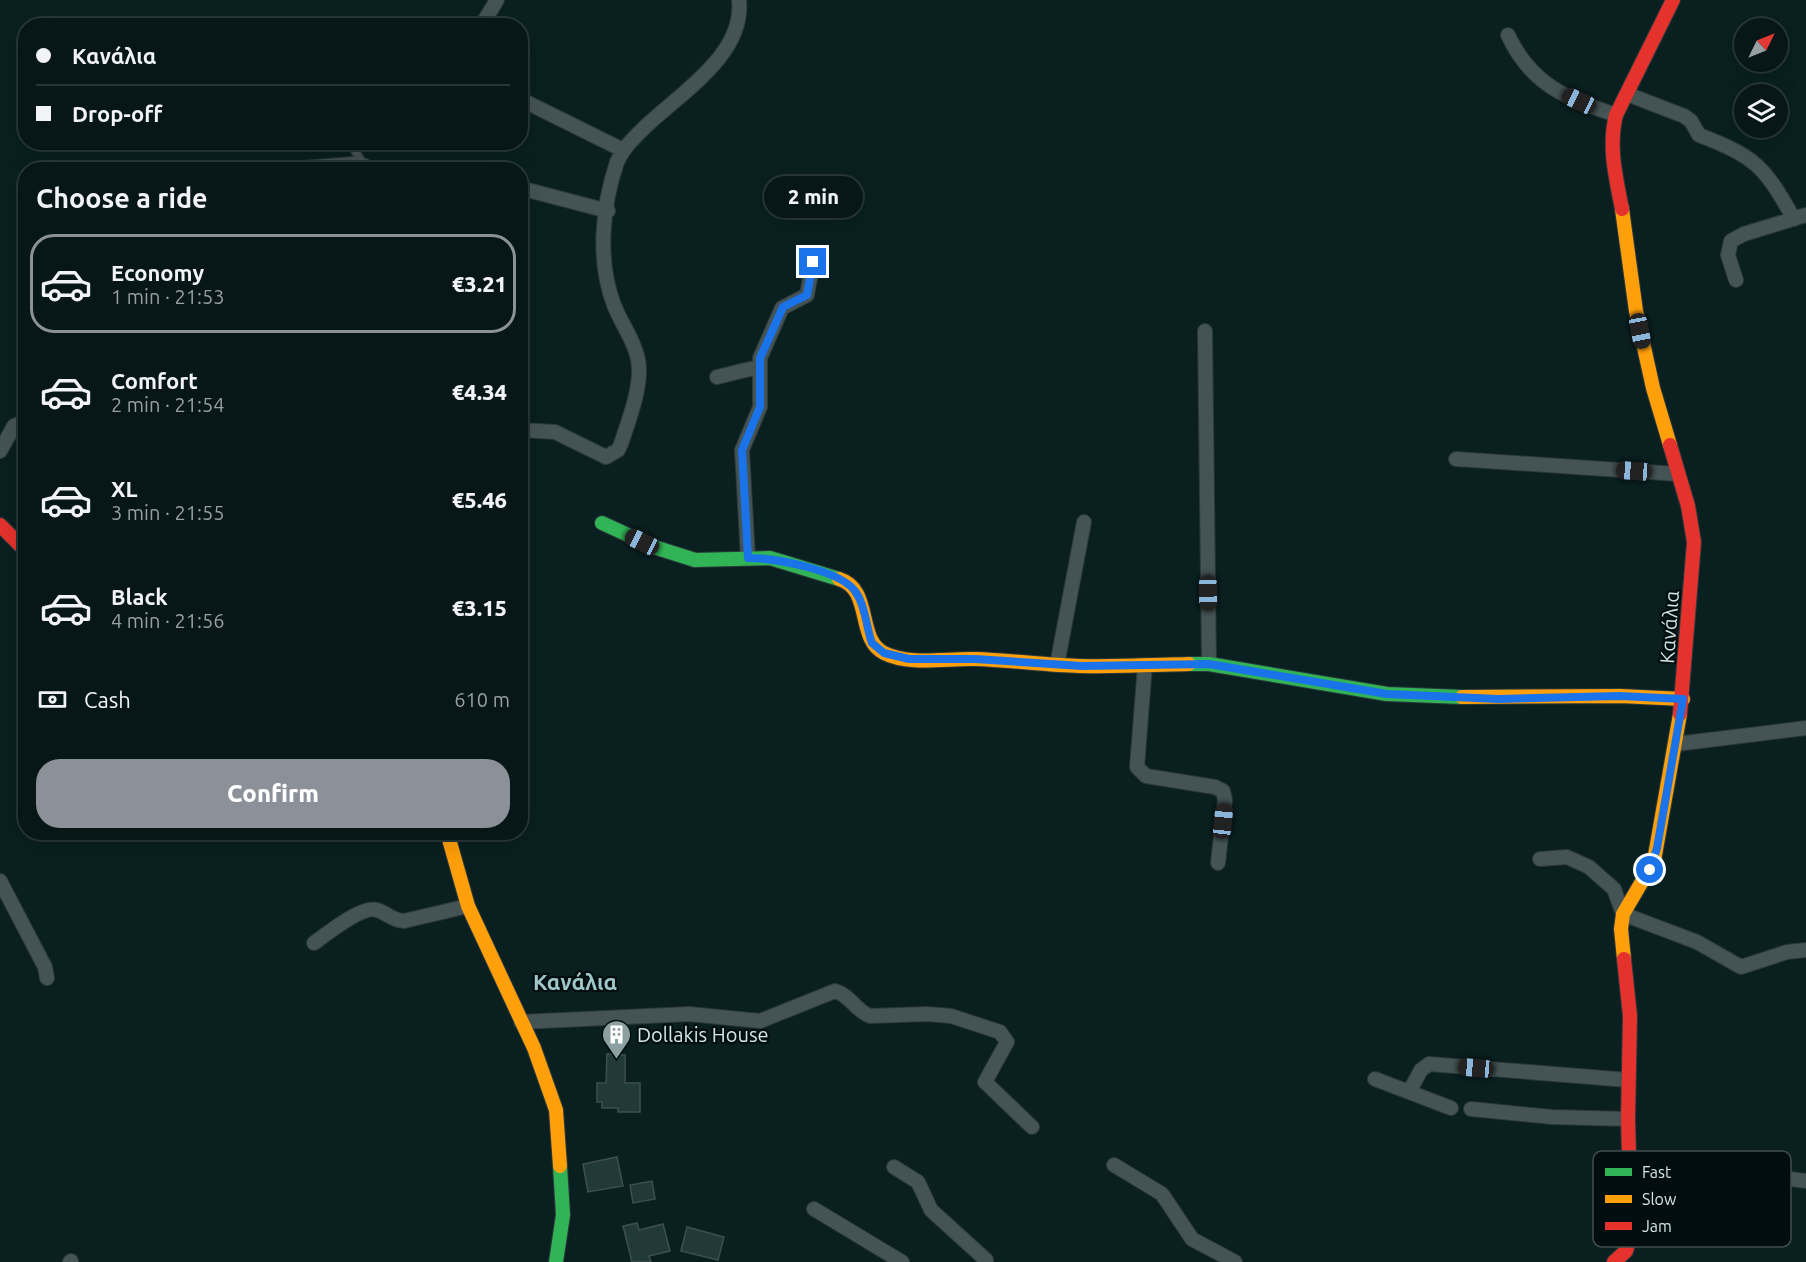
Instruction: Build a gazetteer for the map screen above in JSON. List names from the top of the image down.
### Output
{
  "streets": {
    "street": ["Κανάλια"]
  },
  "districts": ["Κανάλια"],
  "places": {
    "building": ["Dollakis House"]
  },
  "legend": ["Fast", "Slow", "Jam"],
  "north": "top right",
  "page": {
    "banner": ["Κανάλια", "Drop-off"],
    "heading": "Choose a ride",
    "bubble": "2 min",
    "list": [
      {
        "name": "Economy",
        "note": "1 min · 21:53",
        "value": "€3.21"
      },
      {
        "name": "Comfort",
        "note": "2 min · 21:54",
        "value": "€4.34"
      },
      {
        "name": "XL",
        "note": "3 min · 21:55",
        "value": "€5.46"
      },
      {
        "name": "Black",
        "note": "4 min · 21:56",
        "value": "€3.15"
      }
    ],
    "pay": ["Cash", "610 m"],
    "buttons": "Confirm"
  }
}
